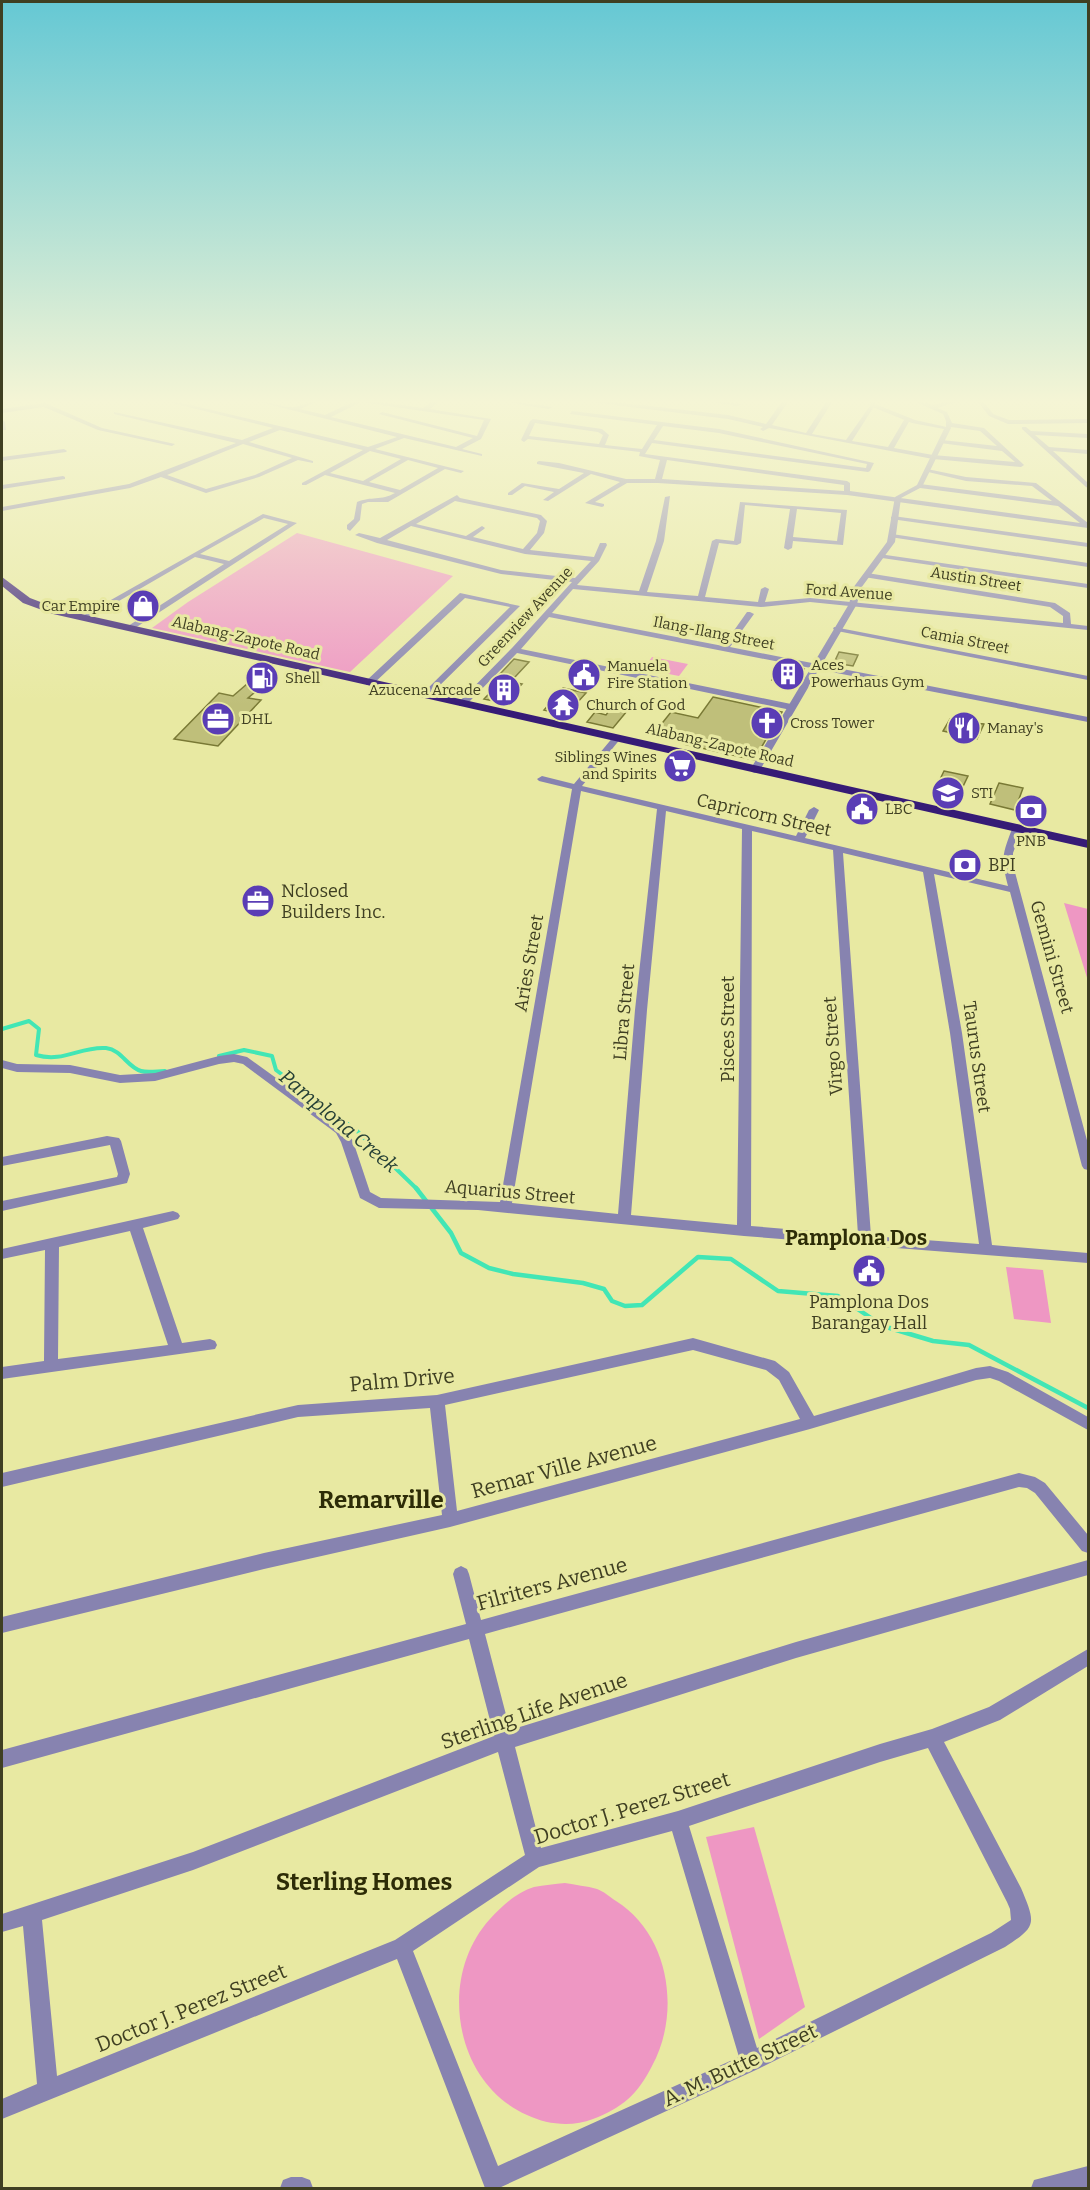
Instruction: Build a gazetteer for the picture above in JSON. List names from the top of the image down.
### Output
{
  "streets": {
    "highway": ["Alabang-Zapote Road"],
    "street": [
      "Austin Street",
      "Ford Avenue",
      "Greenview Avenue",
      "Ilang-Ilang Street",
      "Camia Street",
      "Capricorn Street",
      "Gemini Street",
      "Aries Street",
      "Libra Street",
      "Pisces Street",
      "Virgo Street",
      "Taurus Street",
      "Aquarius Street",
      "Palm Drive",
      "Remar Ville Avenue",
      "Filriters Avenue",
      "Sterling Life Avenue",
      "Doctor J. Perez Street",
      "A. M. Butte Street"
    ]
  },
  "crossings": [
    ["Austin Street", "Ford Avenue"],
    ["Ford Avenue", "Greenview Avenue"],
    ["Greenview Avenue", "Ilang-Ilang Street"],
    ["Greenview Avenue", "Alabang-Zapote Road"],
    ["Alabang-Zapote Road", "Gemini Street"],
    ["Capricorn Street", "Gemini Street"],
    ["Capricorn Street", "Aries Street"],
    ["Capricorn Street", "Libra Street"],
    ["Capricorn Street", "Pisces Street"],
    ["Capricorn Street", "Virgo Street"],
    ["Capricorn Street", "Taurus Street"],
    ["Aries Street", "Aquarius Street"],
    ["Libra Street", "Aquarius Street"],
    ["Pisces Street", "Aquarius Street"],
    ["Virgo Street", "Aquarius Street"],
    ["Taurus Street", "Aquarius Street"],
    ["Palm Drive", "Remar Ville Avenue"],
    ["Doctor J. Perez Street", "A. M. Butte Street"]
  ],
  "districts": ["Pamplona Dos", "Remarville", "Sterling Homes"],
  "water": ["Pamplona Creek"],
  "places": {
    "shop": ["Car Empire"],
    "building": ["Aces Powerhaus Gym", "Azucena Arcade"],
    "public building": ["Manuela Fire Station", "LBC", "Pamplona Dos Barangay Hall"],
    "fuel station": ["Shell"],
    "temple": ["Church of God"],
    "office": ["DHL", "Nclosed Builders Inc."],
    "church": ["Cross Tower"],
    "restaurant": ["Manay's"],
    "supermarket": ["Siblings Wines and Spirits"],
    "school or university": ["STI"],
    "bank": ["PNB", "BPI"]
  }
}
